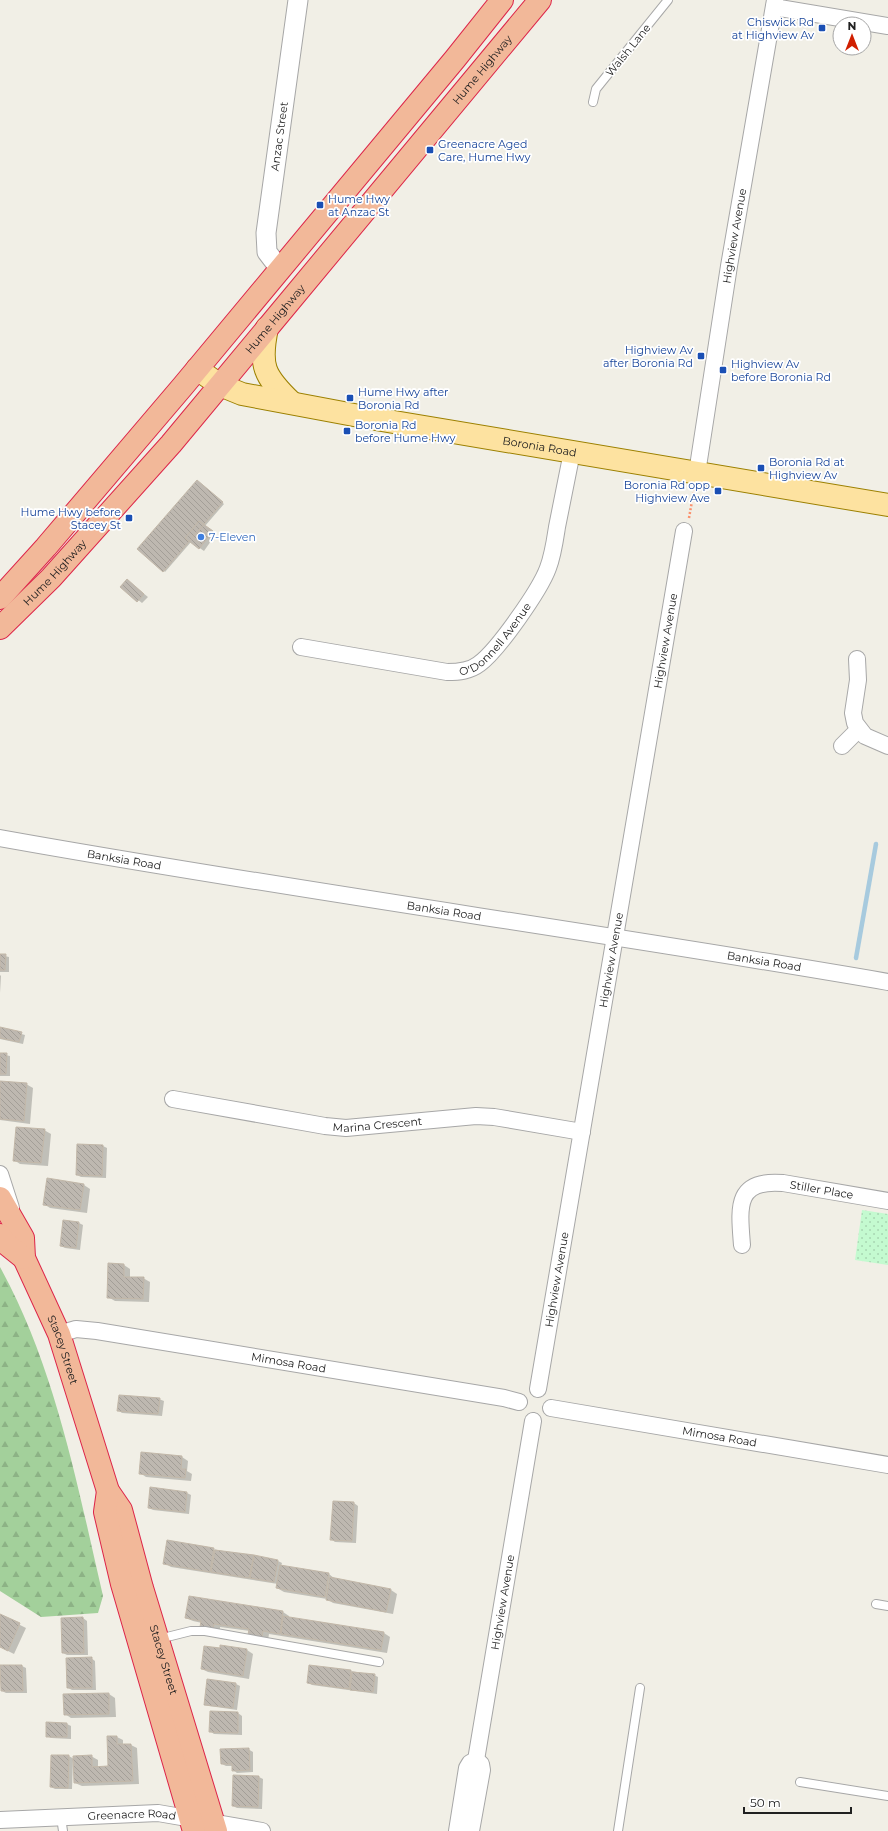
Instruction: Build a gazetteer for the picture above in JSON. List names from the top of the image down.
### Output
{
  "streets": {
    "highway": ["Hume Highway", "Stacey Street"],
    "main road": ["Boronia Road"],
    "street": [
      "Anzac Street",
      "Highview Avenue",
      "O'Donnell Avenue",
      "Banksia Road",
      "Marina Crescent",
      "Stiller Place",
      "Mimosa Road",
      "Greenacre Road"
    ],
    "lane": ["Walsh Lane"]
  },
  "crossings": [
    ["Hume Highway", "Anzac Street"],
    ["Hume Highway", "Boronia Road"],
    ["Highview Avenue", "Boronia Road"],
    ["Highview Avenue", "Banksia Road"],
    ["Highview Avenue", "Marina Crescent"],
    ["Highview Avenue", "Mimosa Road"],
    ["Boronia Road", "O'Donnell Avenue"],
    ["Stacey Street", "Mimosa Road"],
    ["Stacey Street", "Greenacre Road"]
  ],
  "places": {
    "transit": [
      "Chiswick Rd at Highview Av",
      "Greenacre Aged Care, Hume Hwy",
      "Hume Hwy at Anzac St",
      "Highview Av after Boronia Rd",
      "Highview Av before Boronia Rd",
      "Hume Hwy after Boronia Rd",
      "Boronia Rd before Hume Hwy",
      "Boronia Rd at Highview Av",
      "Boronia Rd opp Highview Ave",
      "Hume Hwy before Stacey St"
    ],
    "other": ["7-Eleven"]
  },
  "scale_bar": "50 m",
  "north": "top"
}
